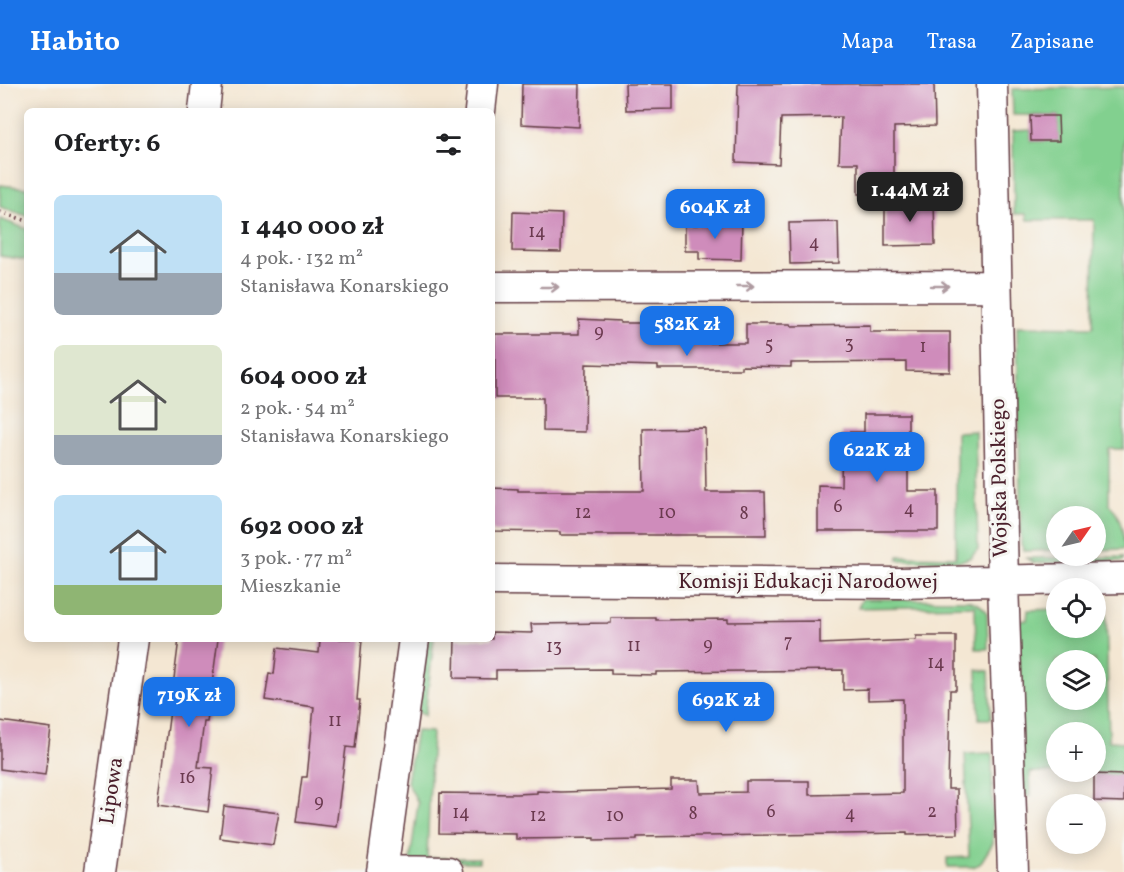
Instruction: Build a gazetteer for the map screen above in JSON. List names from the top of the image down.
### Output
{
  "streets": {
    "street": ["Wojska Polskiego", "Komisji Edukacji Narodowej", "Lipowa"]
  },
  "crossings": [
    ["Wojska Polskiego", "Komisji Edukacji Narodowej"]
  ],
  "house_numbers": [
    "14",
    "4",
    "9",
    "3",
    "5",
    "1",
    "6",
    "4",
    "12",
    "10",
    "8",
    "7",
    "9",
    "11",
    "13",
    "14",
    "11",
    "16",
    "9",
    "6",
    "2",
    "14",
    "8",
    "4",
    "12",
    "10"
  ],
  "north": "top right",
  "page": {
    "header": "Habito",
    "nav": ["Mapa", "Trasa", "Zapisane"],
    "heading": "Oferty: 6",
    "price": [
      "1.44M zł",
      "604K zł",
      "582K zł",
      "622K zł",
      "719K zł",
      "692K zł"
    ],
    "list": [
      {
        "name": "1 440 000 zł",
        "note": "4 pok. · 132 m² · Stanisława Konarskiego"
      },
      {
        "name": "604 000 zł",
        "note": "2 pok. · 54 m² · Stanisława Konarskiego"
      },
      {
        "name": "692 000 zł",
        "note": "3 pok. · 77 m² · Mieszkanie"
      }
    ],
    "map_buttons": ["+", "−"]
  }
}
